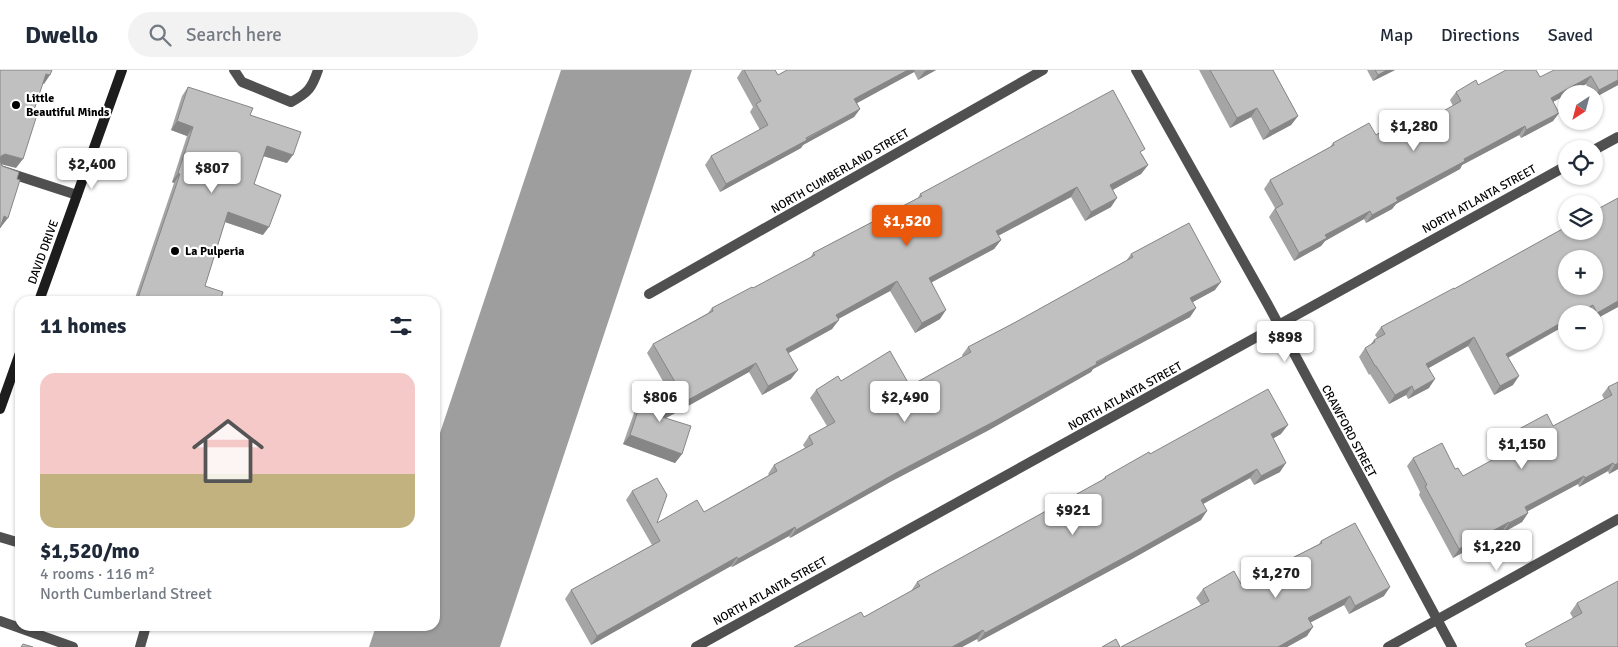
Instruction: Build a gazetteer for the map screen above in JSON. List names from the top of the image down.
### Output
{
  "streets": {
    "main road": ["DAVID DRIVE"],
    "street": ["NORTH CUMBERLAND STREET", "NORTH ATLANTA STREET", "CRAWFORD STREET"]
  },
  "crossings": [
    ["NORTH ATLANTA STREET", "CRAWFORD STREET"]
  ],
  "places": ["Little Beautiful Minds", "La Pulperia"],
  "north": "bottom left",
  "page": {
    "header": "Dwello",
    "search": "Search here",
    "nav": ["Map", "Directions", "Saved"],
    "map_buttons": ["+", "−"],
    "price": [
      "$1,280",
      "$2,400",
      "$807",
      "$1,520",
      "$898",
      "$806",
      "$2,490",
      "$1,150",
      "$921",
      "$1,220",
      "$1,270"
    ],
    "heading": "11 homes",
    "list": [
      {
        "name": "$1,520/mo",
        "note": "4 rooms · 116 m² · North Cumberland Street"
      }
    ]
  }
}
